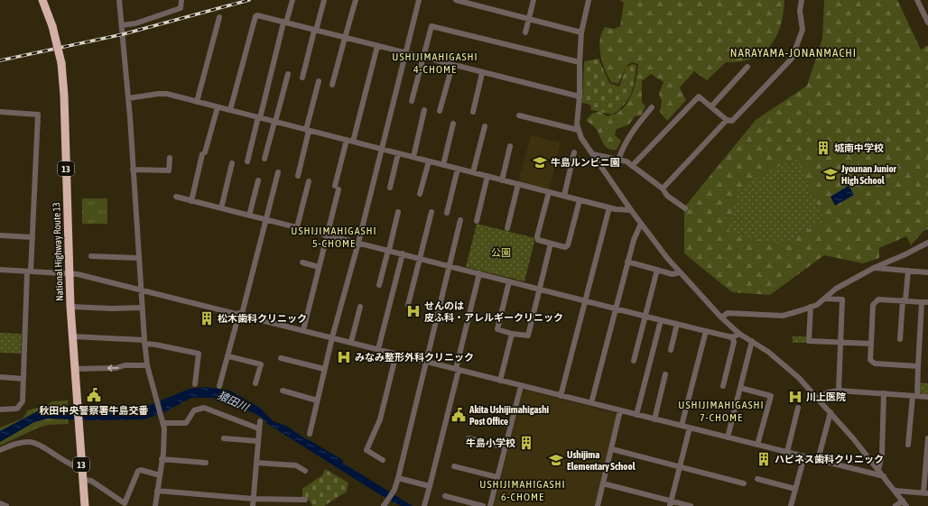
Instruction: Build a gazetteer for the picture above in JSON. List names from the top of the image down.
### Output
{
  "streets": {
    "highway": ["13", "National Highway Route 13"]
  },
  "districts": [
    "NARAYAMA-JONANMACHI",
    "USHIJIMAHIGASHI 4-CHOME",
    "USHIJIMAHIGASHI 5-CHOME",
    "USHIJIMAHIGASHI 7-CHOME",
    "USHIJIMAHIGASHI 6-CHOME"
  ],
  "water": ["猿田川"],
  "parks": ["公園"],
  "places": {
    "building": [
      "城南中学校",
      "松木歯科クリニック",
      "牛島小学校",
      "ハピネス歯科クリニック"
    ],
    "school or university": ["牛島ルンビニ園", "Jyounan Junior High School", "Ushijima Elementary School"],
    "hospital": ["せんのは 皮ふ科・アレルギークリニック", "みなみ整形外科クリニック", "川上医院"],
    "public building": ["秋田中央警察署牛島交番", "Akita Ushijimahigashi Post Office"]
  }
}
